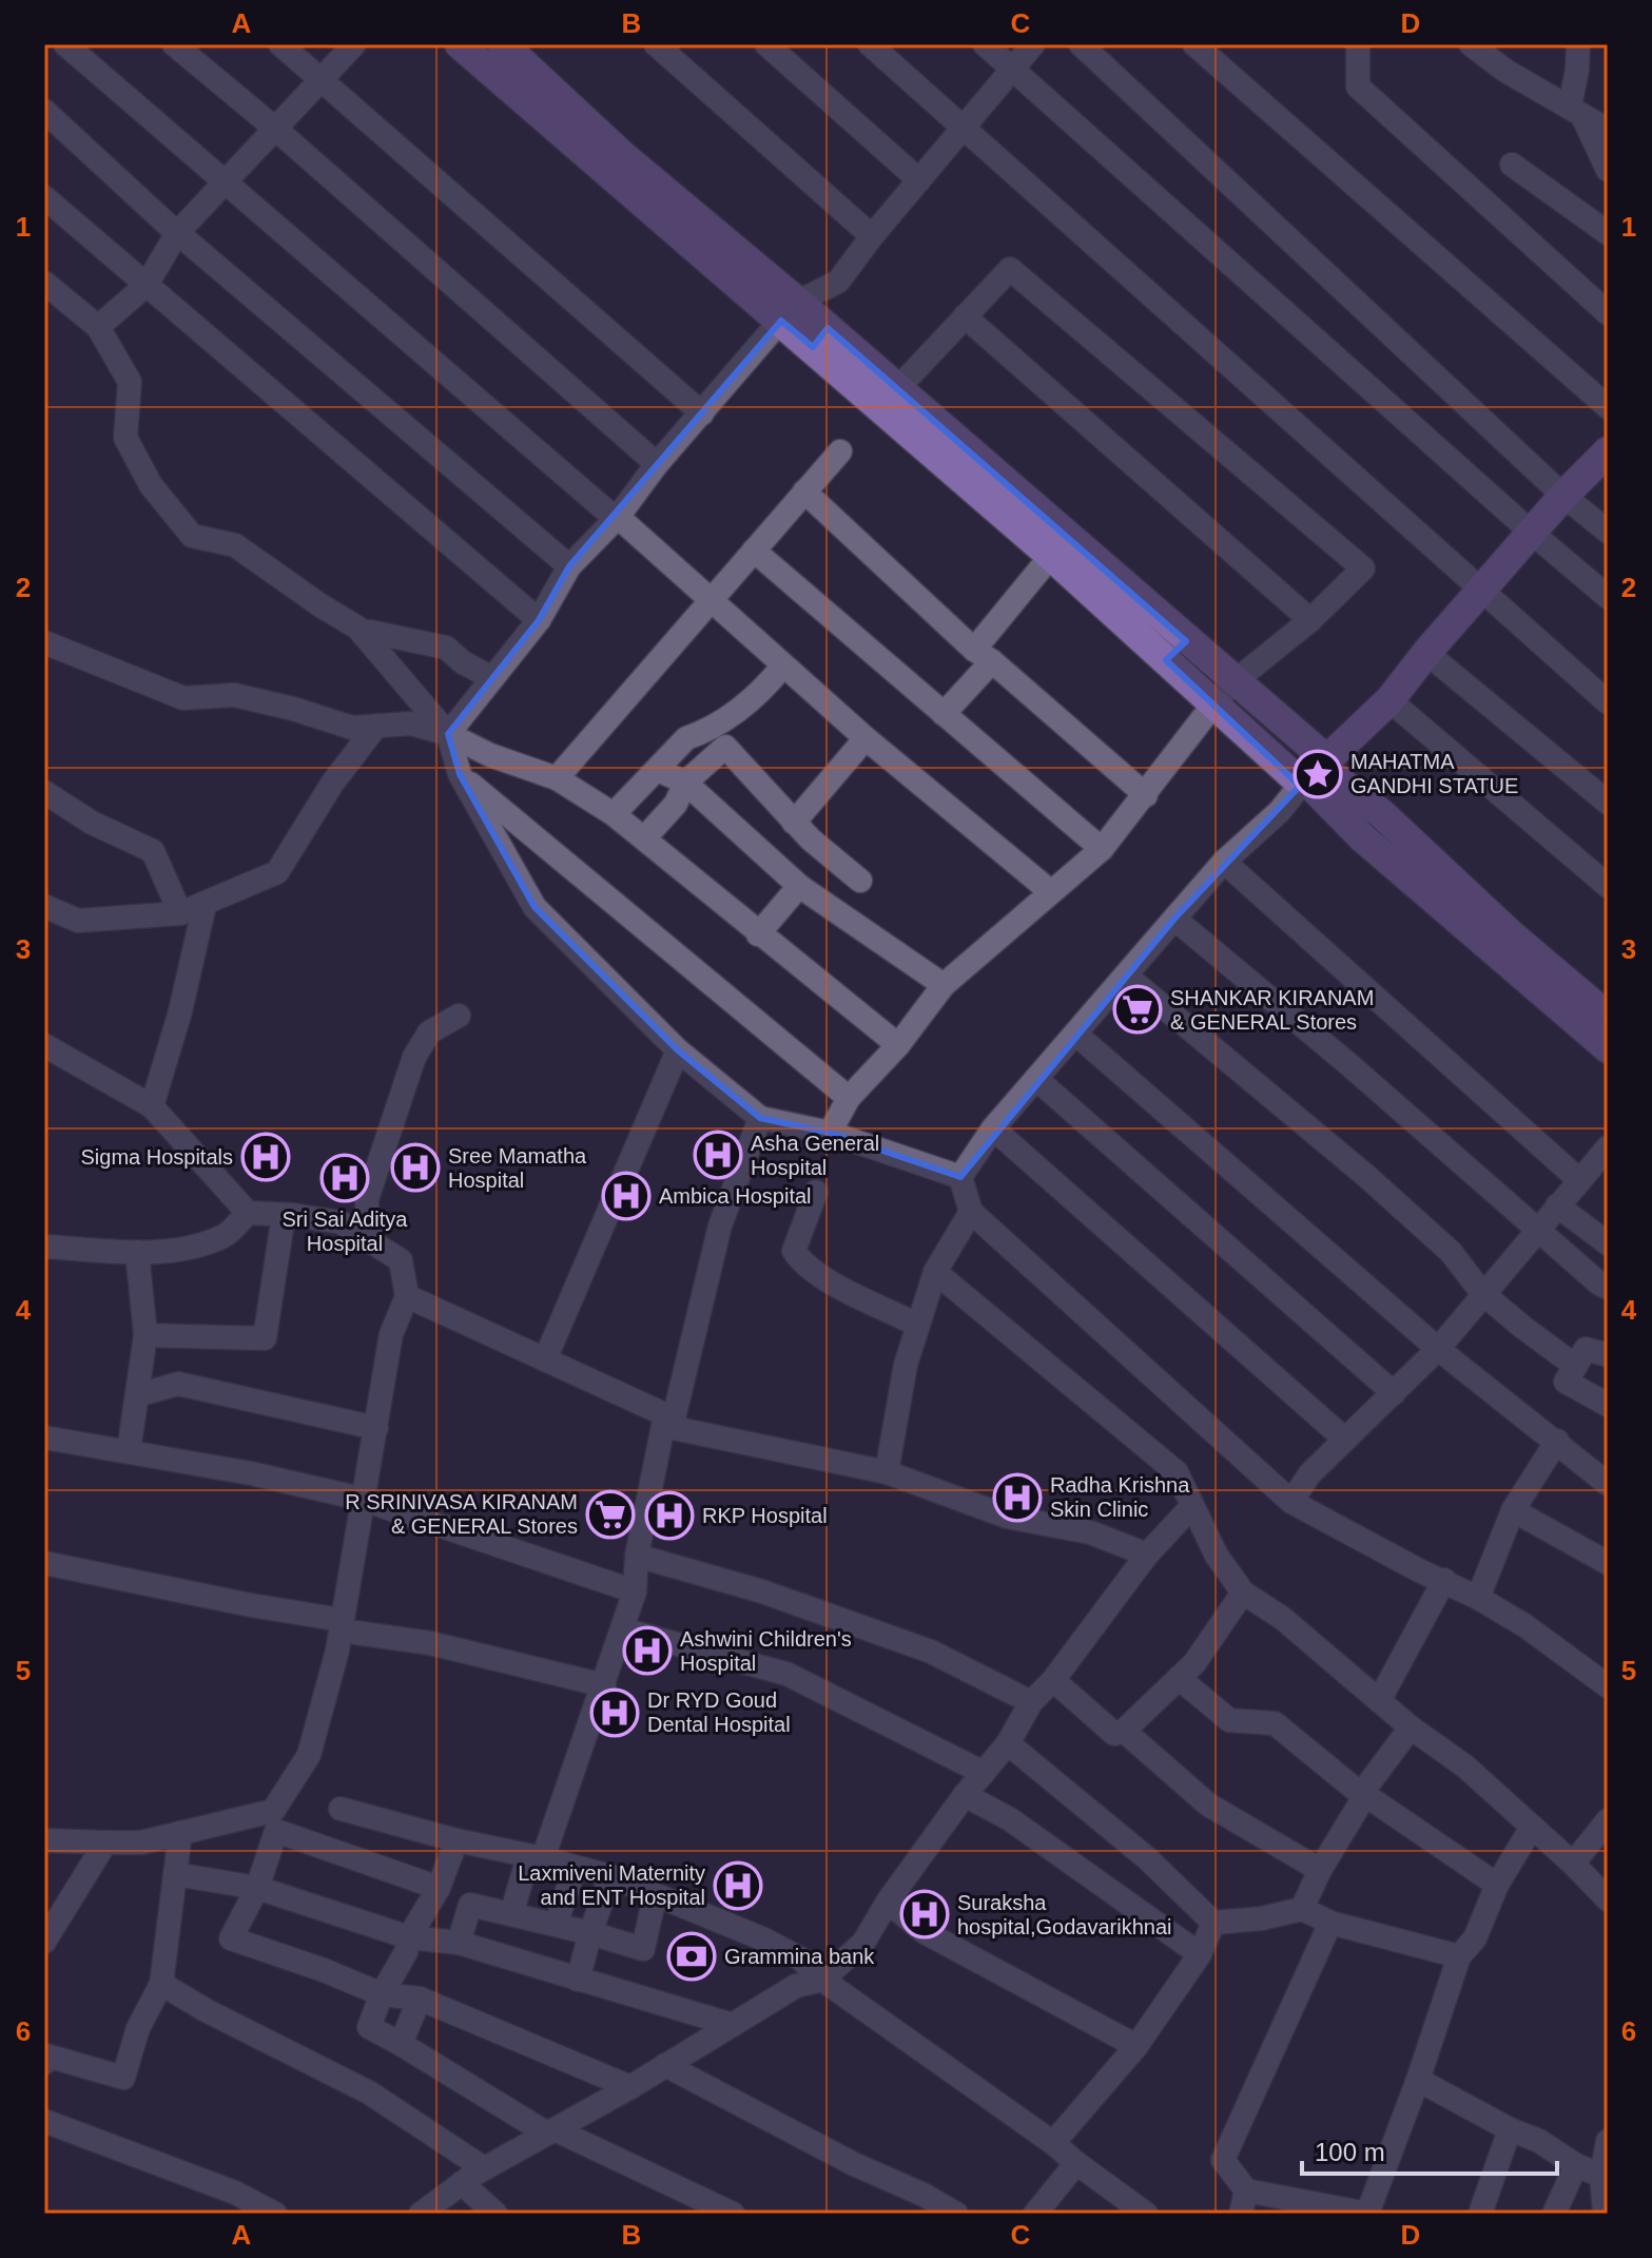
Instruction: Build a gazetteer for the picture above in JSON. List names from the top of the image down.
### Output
{
  "places": {
    "place": ["MAHATMA GANDHI STATUE"],
    "supermarket": ["SHANKAR KIRANAM & GENERAL Stores", "R SRINIVASA KIRANAM & GENERAL Stores"],
    "hospital": [
      "Asha General Hospital",
      "Sigma Hospitals",
      "Sree Mamatha Hospital",
      "Sri Sai Aditya Hospital",
      "Ambica Hospital",
      "Radha Krishna Skin Clinic",
      "RKP Hospital",
      "Ashwini Children's Hospital",
      "Dr RYD Goud Dental Hospital",
      "Laxmiveni Maternity and ENT Hospital",
      "Suraksha hospital,Godavarikhnai"
    ],
    "bank": ["Grammina bank"]
  },
  "scale_bar": "100 m",
  "grid": {
    "columns": [
      "A",
      "B",
      "C",
      "D"
    ],
    "rows": [
      "1",
      "2",
      "3",
      "4",
      "5",
      "6"
    ]
  }
}
